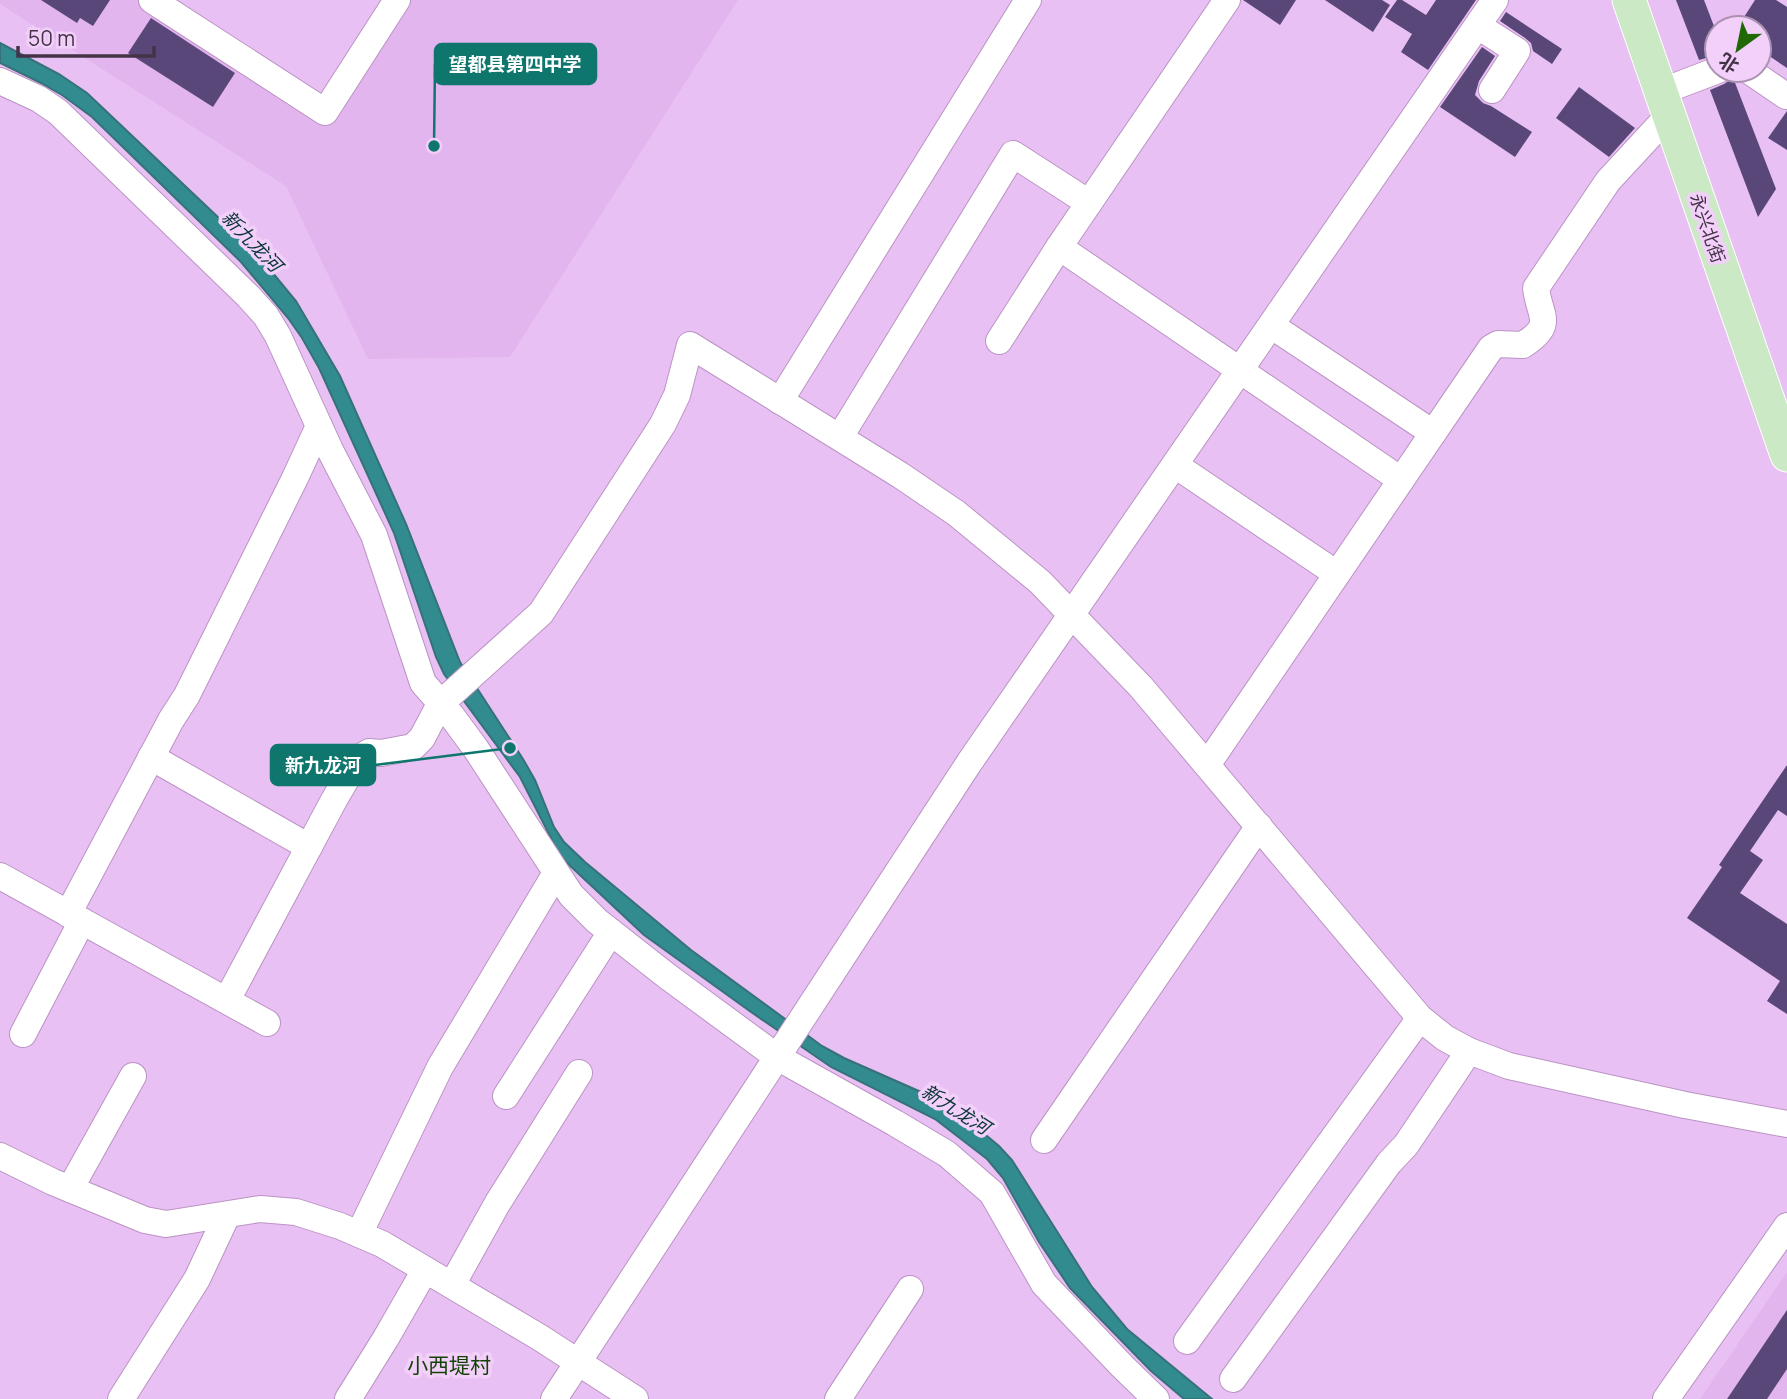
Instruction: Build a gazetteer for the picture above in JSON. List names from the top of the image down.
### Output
{
  "streets": {
    "main road": ["永兴北街"]
  },
  "districts": ["小西堤村"],
  "water": ["新九龙河"],
  "places": ["望都县第四中学", "新九龙河"],
  "scale_bar": "50 m",
  "north": "bottom left"
}
